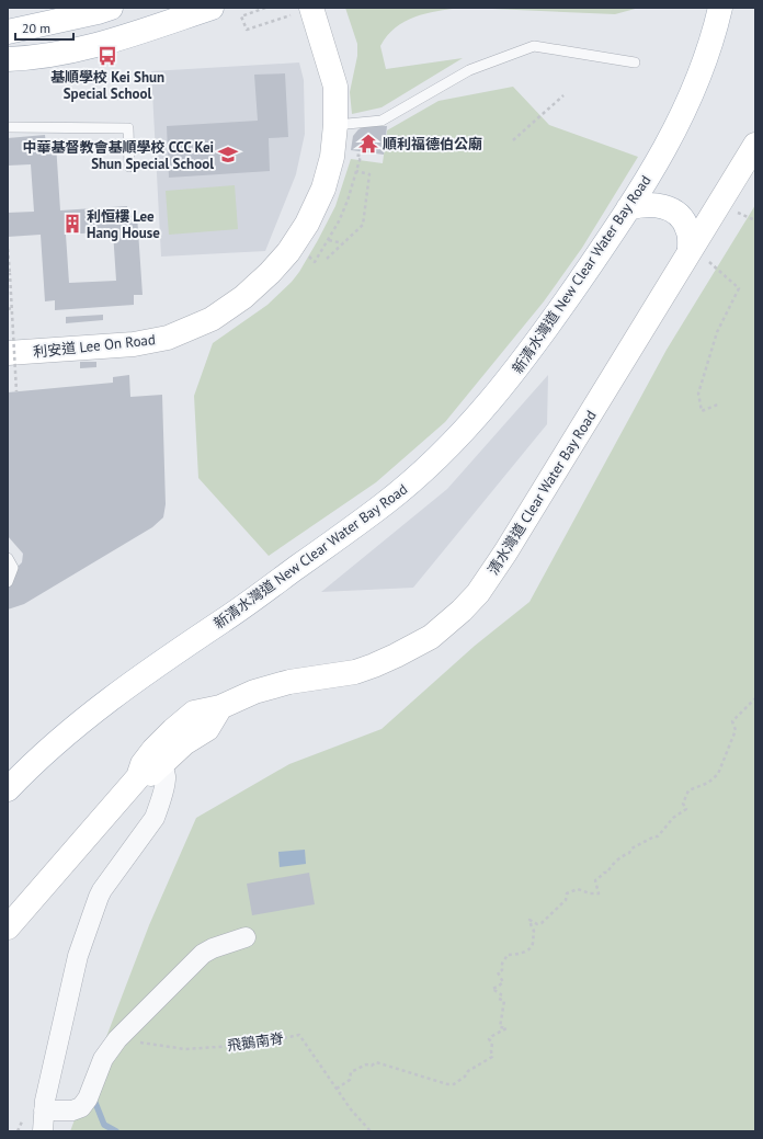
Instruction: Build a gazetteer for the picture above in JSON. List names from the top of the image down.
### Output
{
  "streets": {
    "main road": ["新清水灣道 New Clear Water Bay Road", "利安道 Lee On Road", "清水灣道 Clear Water Bay Road"],
    "path": ["飛鵝南脊"]
  },
  "places": {
    "bus stop": ["基順學校 Kei Shun Special School"],
    "temple": ["順利福德伯公廟"],
    "school or university": ["中華基督教會基順學校 CCC Kei Shun Special School"],
    "building": ["利恒樓 Lee Hang House"]
  },
  "scale_bar": "20 m"
}
